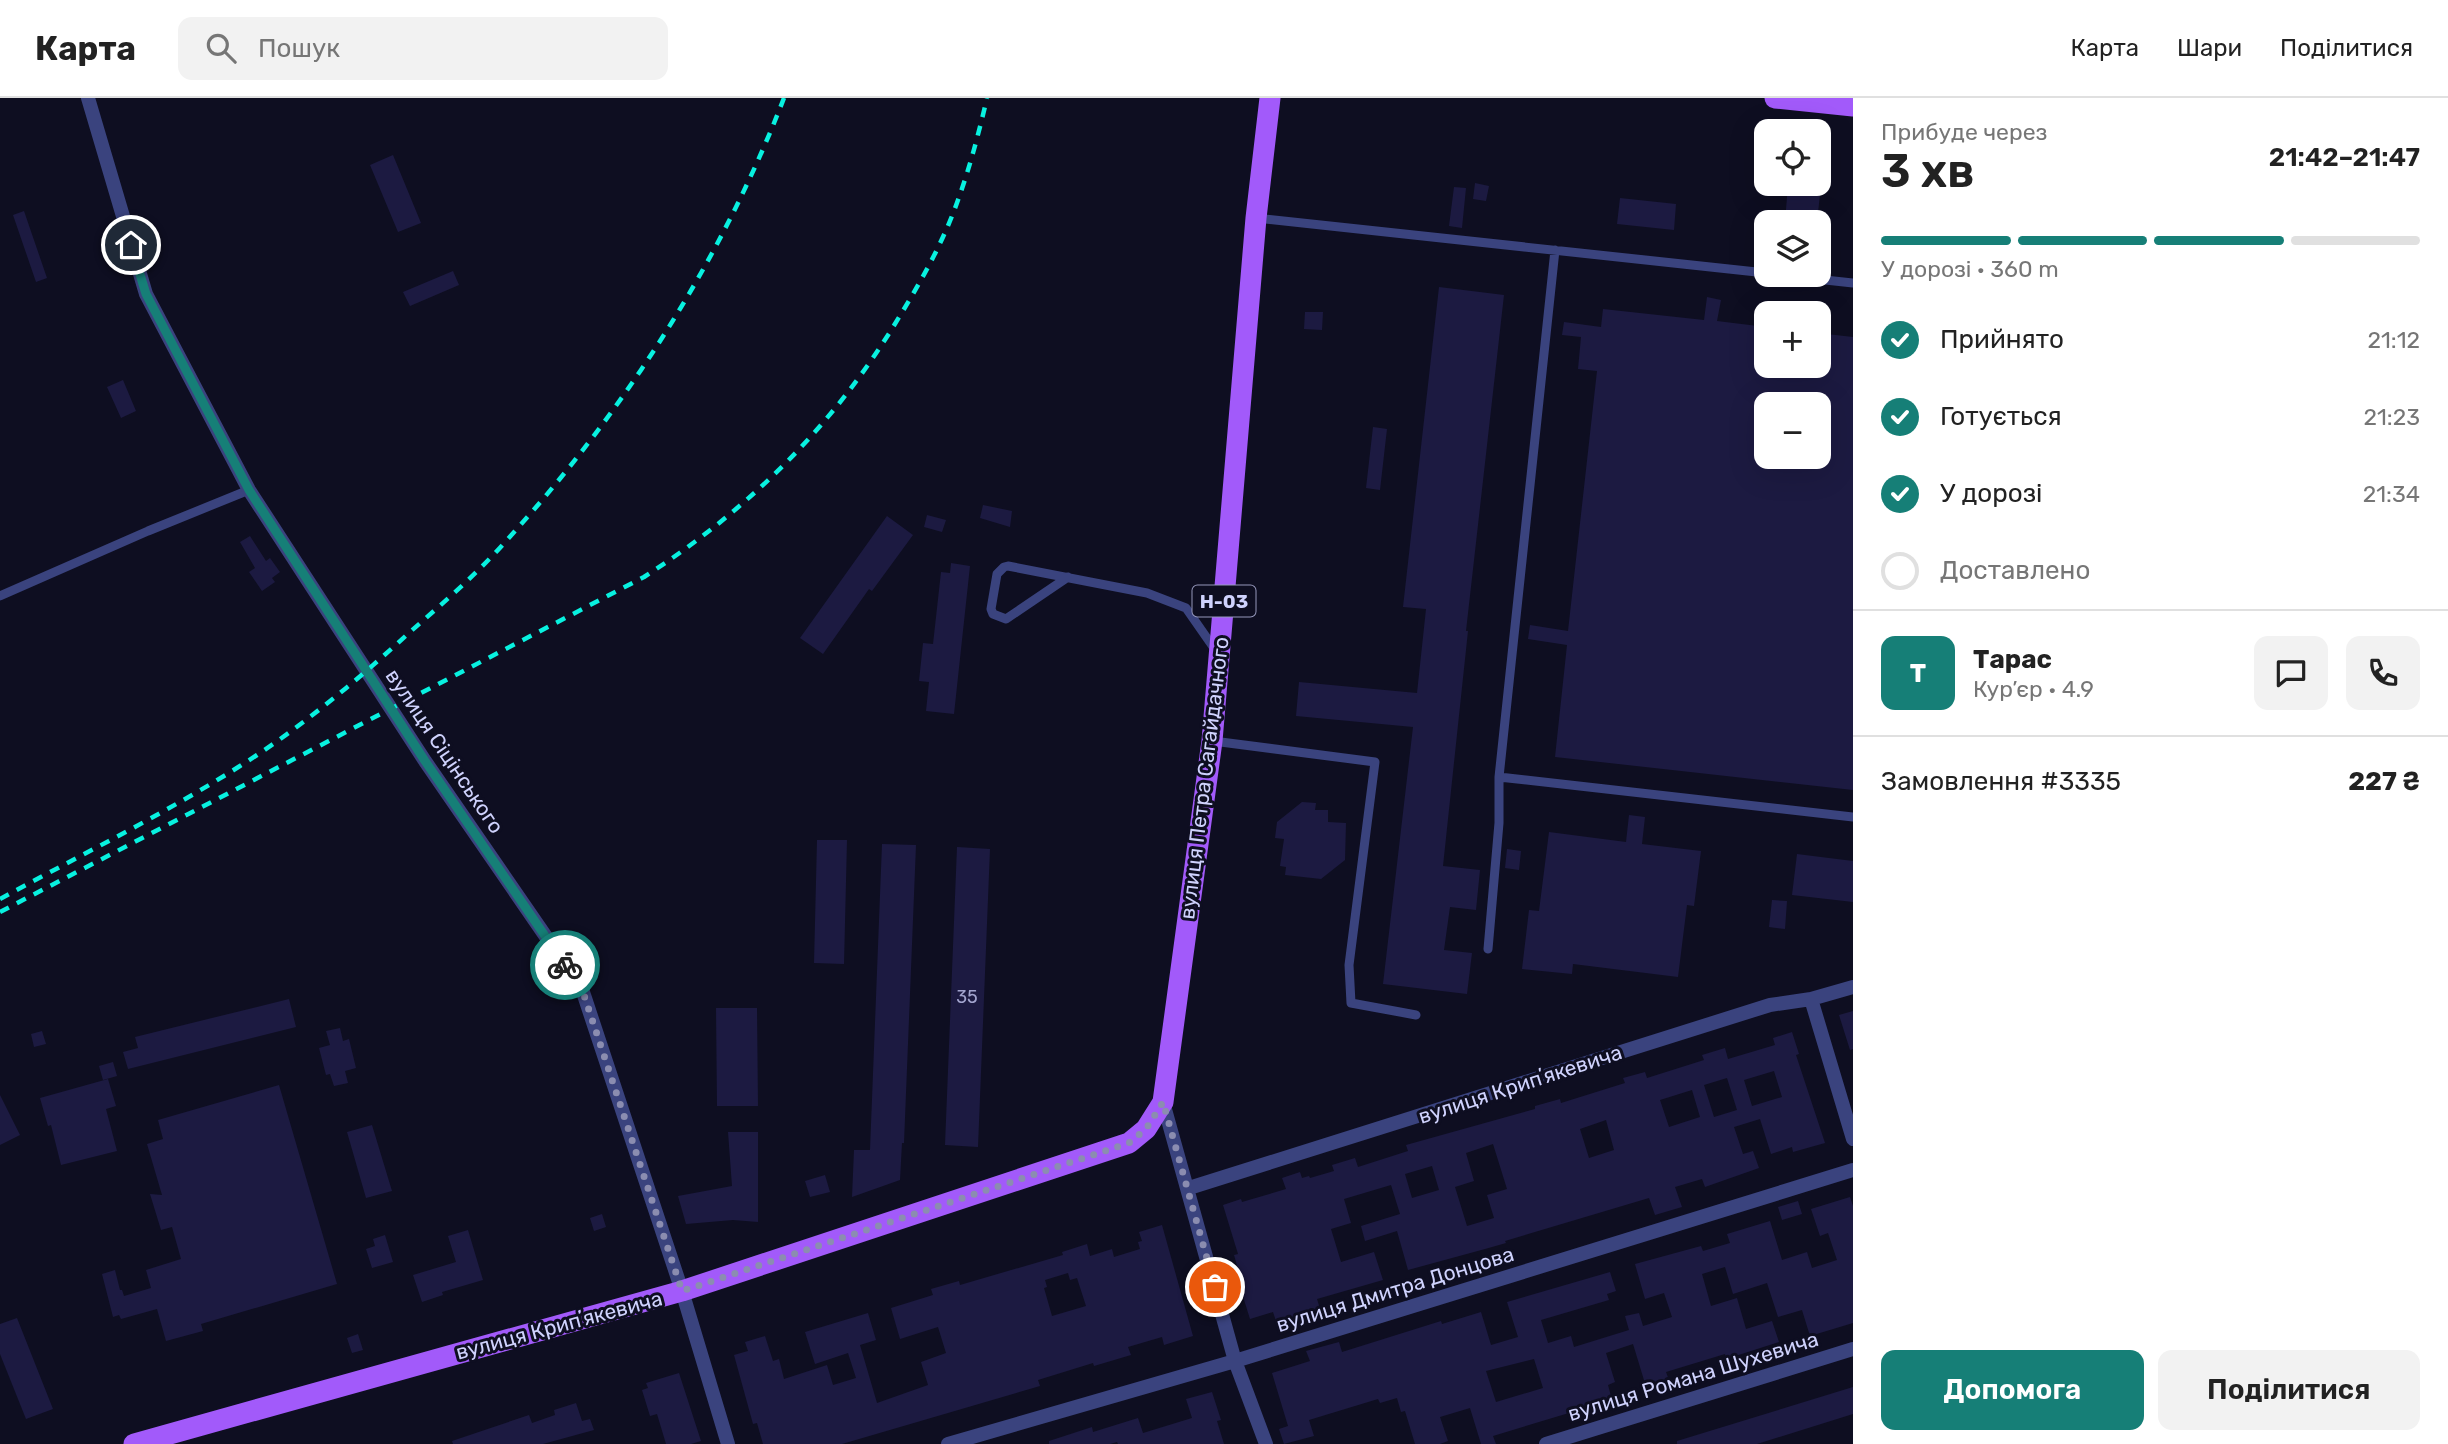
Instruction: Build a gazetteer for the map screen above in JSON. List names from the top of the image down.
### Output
{
  "streets": {
    "main road": ["Н-03", "вулиця Петра Сагайдачного", "вулиця Крипʼякевича"],
    "street": ["вулиця Сіцінського", "вулиця Дмитра Донцова", "вулиця Романа Шухевича"]
  },
  "crossings": [
    ["вулиця Сіцінського", "вулиця Крипʼякевича"],
    ["вулиця Петра Сагайдачного", "вулиця Крипʼякевича"],
    ["вулиця Петра Сагайдачного", "вулиця Дмитра Донцова"]
  ],
  "house_numbers": ["35"],
  "page": {
    "header": "Карта",
    "search": "Пошук",
    "nav": ["Карта", "Шари", "Поділитися"],
    "heading": ["3 хв", "Прибуде через", "21:42–21:47"],
    "panel": [
      "Тарас",
      "Кур’єр · 4.9",
      "Замовлення #3335",
      "227 ₴"
    ],
    "map_buttons": ["+", "−"],
    "bar": "У дорозі · 360 m",
    "list": [
      ["Прийнято", "21:12"],
      ["Готується", "21:23"],
      ["У дорозі", "21:34"],
      "Доставлено"
    ],
    "round": "Т",
    "buttons": ["Допомога", "Поділитися"]
  }
}
